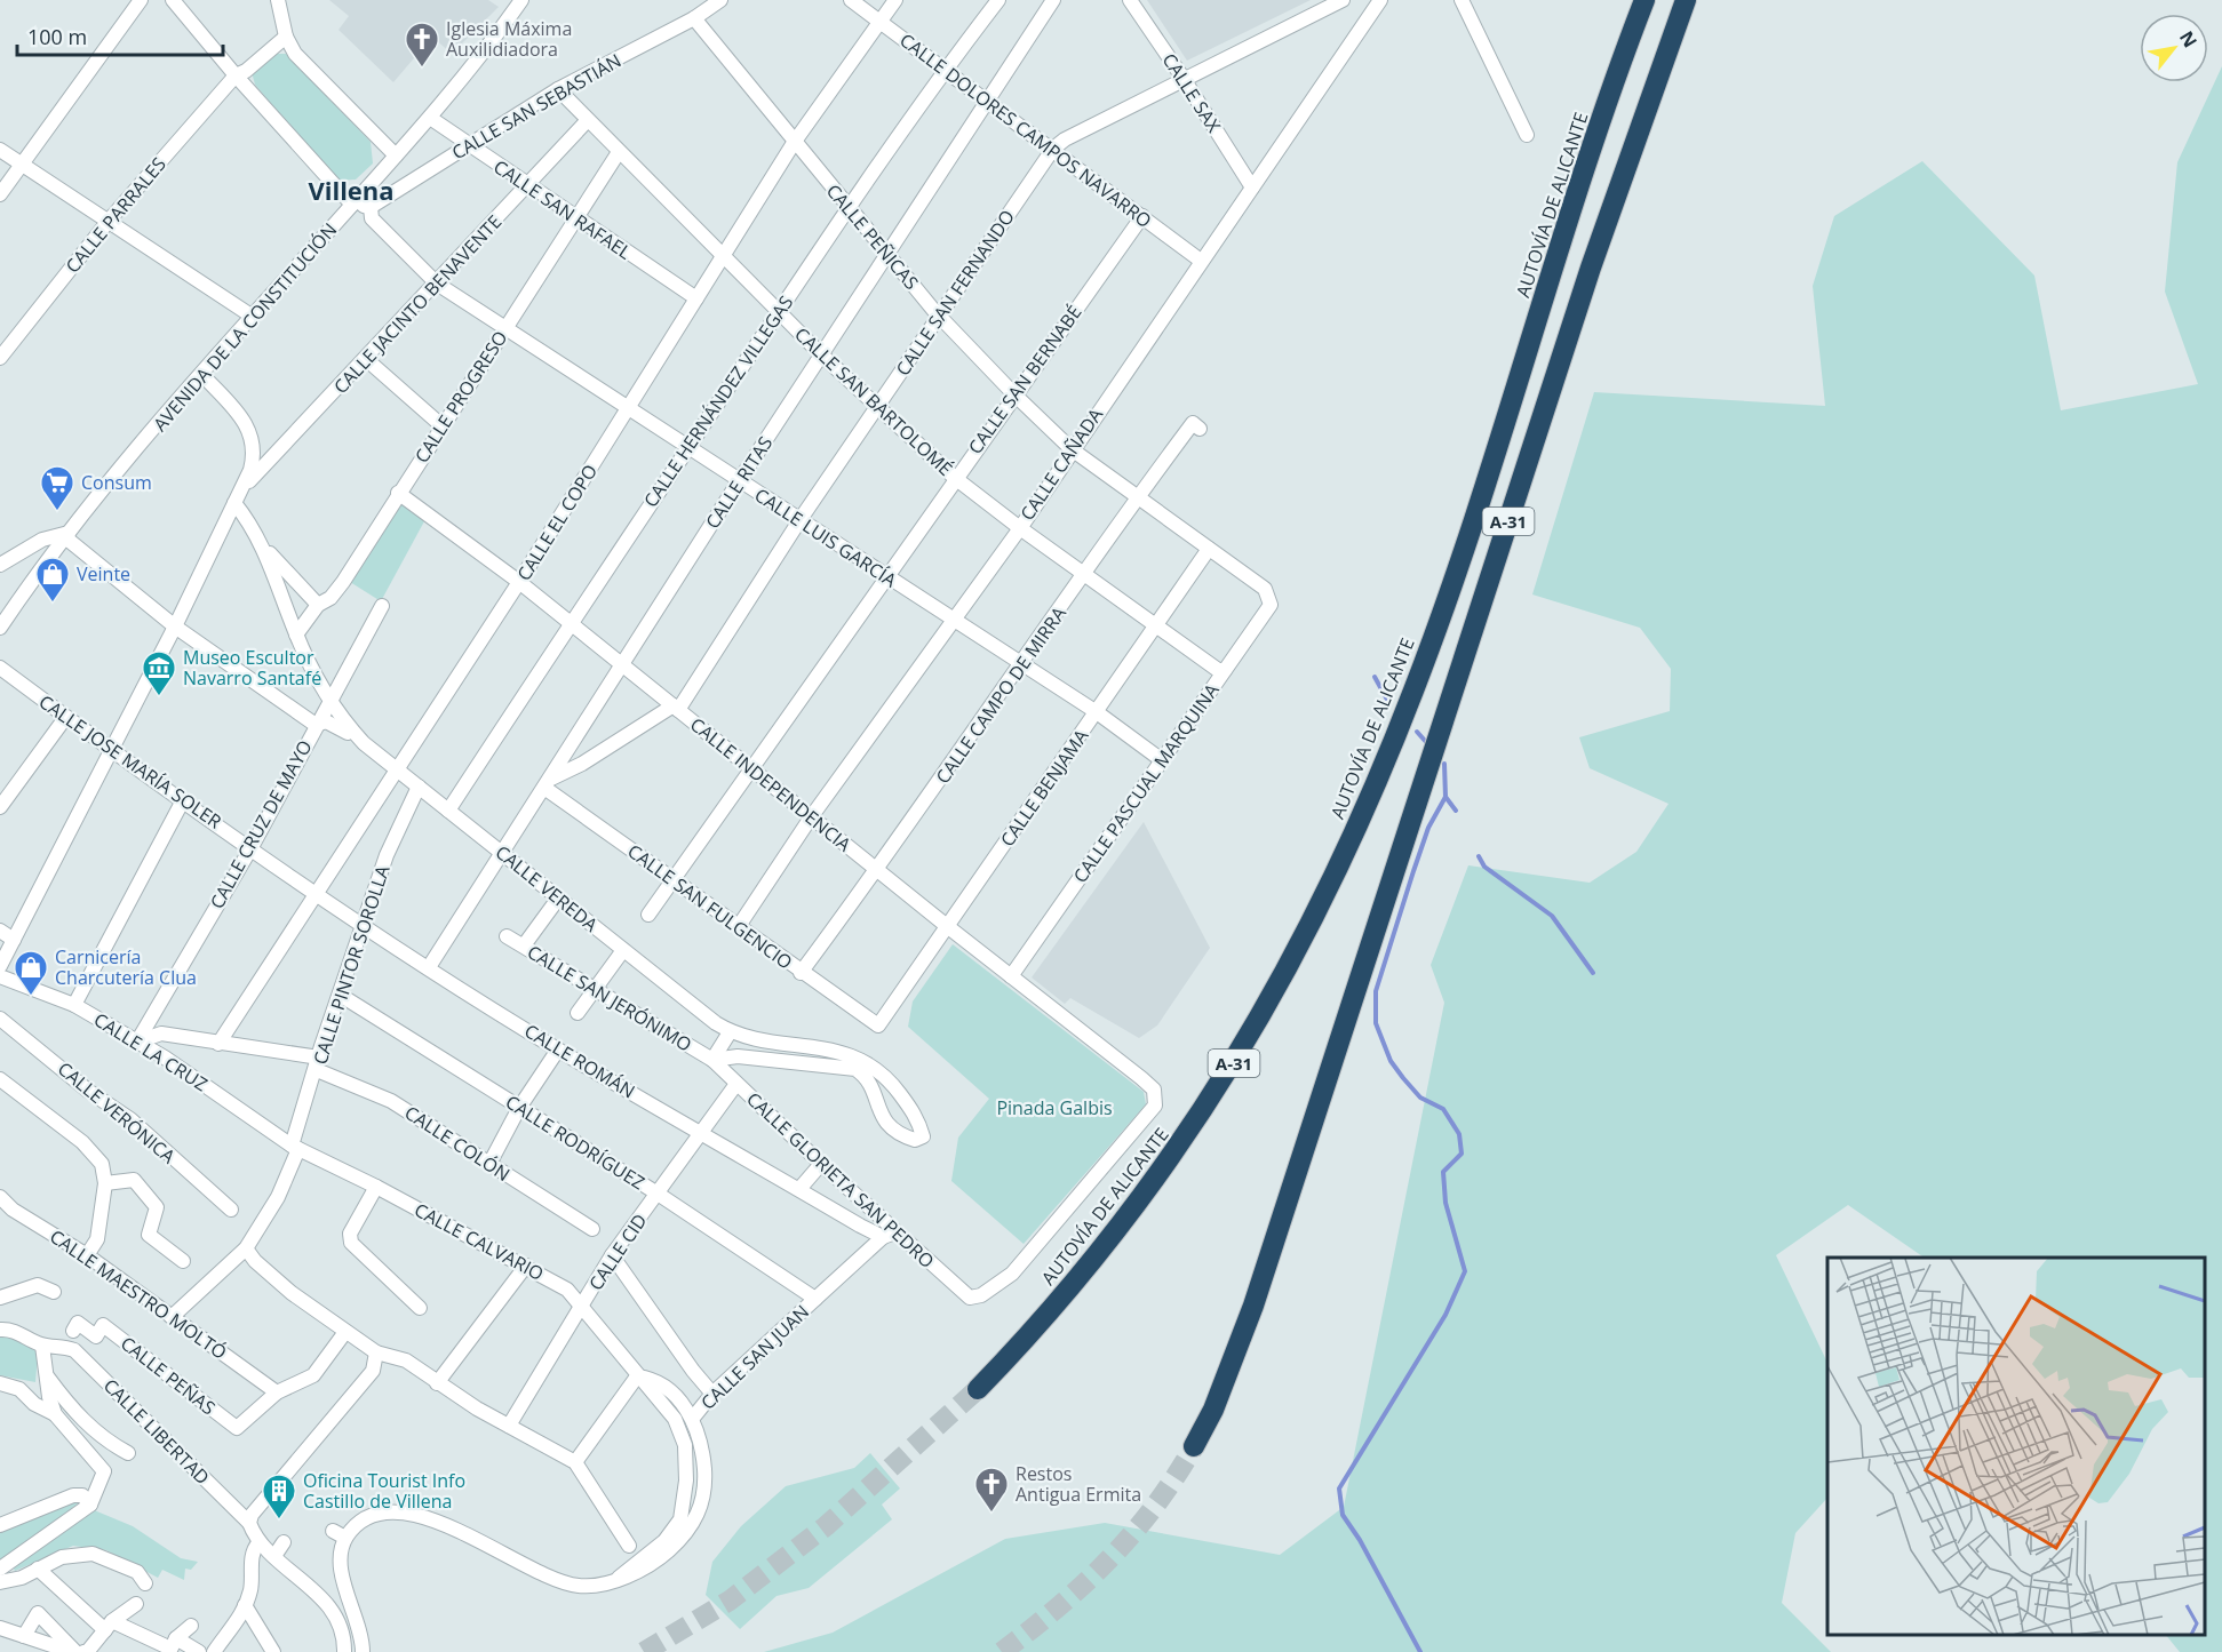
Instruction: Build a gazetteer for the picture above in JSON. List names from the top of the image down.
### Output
{
  "streets": {
    "highway": ["AUTOVÍA DE ALICANTE", "A-31"],
    "street": [
      "CALLE SAX",
      "CALLE SAN SEBASTIÁN",
      "CALLE DOLORES CAMPOS NAVARRO",
      "CALLE SAN RAFAEL",
      "CALLE PARRALES",
      "CALLE PEÑICAS",
      "CALLE SAN FERNANDO",
      "CALLE JACINTO BENAVENTE",
      "AVENIDA DE LA CONSTITUCIÓN",
      "CALLE SAN BERNABÉ",
      "CALLE PROGRESO",
      "CALLE HERNÁNDEZ VILLEGAS",
      "CALLE SAN BARTOLOMÉ",
      "CALLE CAÑADA",
      "CALLE RITAS",
      "CALLE EL COPO",
      "CALLE LUIS GARCÍA",
      "CALLE CAMPO DE MIRRA",
      "CALLE JOSE MARÍA SOLER",
      "CALLE PASCUAL MARQUINA",
      "CALLE INDEPENDENCIA",
      "CALLE BENJAMA",
      "CALLE CRUZ DE MAYO",
      "CALLE VEREDA",
      "CALLE SAN FULGENCIO",
      "CALLE PINTOR SOROLLA",
      "CALLE SAN JERÓNIMO",
      "CALLE LA CRUZ",
      "CALLE ROMÁN",
      "CALLE VERÓNICA",
      "CALLE RODRÍGUEZ",
      "CALLE COLÓN",
      "CALLE GLORIETA SAN PEDRO",
      "CALLE CALVARIO",
      "CALLE CID",
      "CALLE MAESTRO MOLTÓ",
      "CALLE SAN JUAN",
      "CALLE PEÑAS",
      "CALLE LIBERTAD"
    ]
  },
  "crossings": [
    ["CALLE SAX", "CALLE SAN FERNANDO"],
    ["CALLE SAX", "CALLE CAÑADA"],
    ["CALLE SAN SEBASTIÁN", "CALLE SAN RAFAEL"],
    ["CALLE SAN SEBASTIÁN", "CALLE PEÑICAS"],
    ["CALLE SAN SEBASTIÁN", "CALLE SAN BARTOLOMÉ"],
    ["CALLE SAN SEBASTIÁN", "CALLE LUIS GARCÍA"],
    ["CALLE DOLORES CAMPOS NAVARRO", "CALLE SAN FERNANDO"],
    ["CALLE DOLORES CAMPOS NAVARRO", "CALLE SAN BERNABÉ"],
    ["CALLE DOLORES CAMPOS NAVARRO", "CALLE HERNÁNDEZ VILLEGAS"],
    ["CALLE DOLORES CAMPOS NAVARRO", "CALLE CAÑADA"],
    ["CALLE DOLORES CAMPOS NAVARRO", "CALLE RITAS"],
    ["CALLE DOLORES CAMPOS NAVARRO", "CALLE EL COPO"],
    ["CALLE SAN RAFAEL", "CALLE JACINTO BENAVENTE"],
    ["CALLE SAN RAFAEL", "AVENIDA DE LA CONSTITUCIÓN"],
    ["CALLE SAN RAFAEL", "CALLE PROGRESO"],
    ["CALLE SAN RAFAEL", "CALLE EL COPO"],
    ["CALLE PEÑICAS", "CALLE SAN FERNANDO"],
    ["CALLE PEÑICAS", "CALLE SAN BERNABÉ"],
    ["CALLE PEÑICAS", "CALLE HERNÁNDEZ VILLEGAS"],
    ["CALLE PEÑICAS", "CALLE CAÑADA"],
    ["CALLE PEÑICAS", "CALLE RITAS"],
    ["CALLE PEÑICAS", "CALLE EL COPO"],
    ["CALLE PEÑICAS", "CALLE CAMPO DE MIRRA"],
    ["CALLE PEÑICAS", "CALLE PASCUAL MARQUINA"],
    ["CALLE PEÑICAS", "CALLE BENJAMA"],
    ["CALLE SAN FERNANDO", "CALLE SAN BARTOLOMÉ"],
    ["CALLE SAN FERNANDO", "CALLE RITAS"],
    ["CALLE SAN FERNANDO", "CALLE LUIS GARCÍA"],
    ["CALLE SAN FERNANDO", "CALLE INDEPENDENCIA"],
    ["CALLE SAN FERNANDO", "CALLE SAN FULGENCIO"],
    ["CALLE JACINTO BENAVENTE", "CALLE SAN BARTOLOMÉ"],
    ["CALLE JACINTO BENAVENTE", "CALLE LUIS GARCÍA"],
    ["CALLE SAN BERNABÉ", "CALLE SAN BARTOLOMÉ"],
    ["CALLE SAN BERNABÉ", "CALLE LUIS GARCÍA"],
    ["CALLE SAN BERNABÉ", "CALLE INDEPENDENCIA"],
    ["CALLE SAN BERNABÉ", "CALLE SAN FULGENCIO"],
    ["CALLE PROGRESO", "CALLE SAN BARTOLOMÉ"],
    ["CALLE PROGRESO", "CALLE LUIS GARCÍA"],
    ["CALLE PROGRESO", "CALLE INDEPENDENCIA"],
    ["CALLE PROGRESO", "CALLE VEREDA"],
    ["CALLE HERNÁNDEZ VILLEGAS", "CALLE SAN BARTOLOMÉ"],
    ["CALLE HERNÁNDEZ VILLEGAS", "CALLE LUIS GARCÍA"],
    ["CALLE HERNÁNDEZ VILLEGAS", "CALLE INDEPENDENCIA"],
    ["CALLE HERNÁNDEZ VILLEGAS", "CALLE VEREDA"],
    ["CALLE SAN BARTOLOMÉ", "CALLE CAÑADA"],
    ["CALLE SAN BARTOLOMÉ", "CALLE RITAS"],
    ["CALLE SAN BARTOLOMÉ", "CALLE EL COPO"],
    ["CALLE SAN BARTOLOMÉ", "CALLE CAMPO DE MIRRA"],
    ["CALLE SAN BARTOLOMÉ", "CALLE PASCUAL MARQUINA"],
    ["CALLE SAN BARTOLOMÉ", "CALLE BENJAMA"],
    ["CALLE CAÑADA", "CALLE LUIS GARCÍA"],
    ["CALLE CAÑADA", "CALLE INDEPENDENCIA"],
    ["CALLE CAÑADA", "CALLE SAN FULGENCIO"],
    ["CALLE RITAS", "CALLE LUIS GARCÍA"],
    ["CALLE RITAS", "CALLE INDEPENDENCIA"],
    ["CALLE RITAS", "CALLE VEREDA"],
    ["CALLE RITAS", "CALLE SAN FULGENCIO"],
    ["CALLE RITAS", "CALLE ROMÁN"],
    ["CALLE EL COPO", "CALLE LUIS GARCÍA"],
    ["CALLE EL COPO", "CALLE JOSE MARÍA SOLER"],
    ["CALLE EL COPO", "CALLE INDEPENDENCIA"],
    ["CALLE EL COPO", "CALLE VEREDA"],
    ["CALLE EL COPO", "CALLE COLÓN"],
    ["CALLE LUIS GARCÍA", "CALLE CAMPO DE MIRRA"],
    ["CALLE LUIS GARCÍA", "CALLE PASCUAL MARQUINA"],
    ["CALLE LUIS GARCÍA", "CALLE BENJAMA"],
    ["CALLE CAMPO DE MIRRA", "CALLE INDEPENDENCIA"],
    ["CALLE CAMPO DE MIRRA", "CALLE SAN FULGENCIO"],
    ["CALLE JOSE MARÍA SOLER", "CALLE CRUZ DE MAYO"],
    ["CALLE JOSE MARÍA SOLER", "CALLE PINTOR SOROLLA"],
    ["CALLE JOSE MARÍA SOLER", "CALLE ROMÁN"],
    ["CALLE PASCUAL MARQUINA", "CALLE INDEPENDENCIA"],
    ["CALLE INDEPENDENCIA", "CALLE BENJAMA"],
    ["CALLE INDEPENDENCIA", "CALLE GLORIETA SAN PEDRO"],
    ["CALLE BENJAMA", "CALLE SAN FULGENCIO"],
    ["CALLE CRUZ DE MAYO", "CALLE VEREDA"],
    ["CALLE CRUZ DE MAYO", "CALLE LA CRUZ"],
    ["CALLE CRUZ DE MAYO", "CALLE COLÓN"],
    ["CALLE VEREDA", "CALLE PINTOR SOROLLA"],
    ["CALLE PINTOR SOROLLA", "CALLE LA CRUZ"],
    ["CALLE PINTOR SOROLLA", "CALLE ROMÁN"],
    ["CALLE PINTOR SOROLLA", "CALLE RODRÍGUEZ"],
    ["CALLE PINTOR SOROLLA", "CALLE COLÓN"],
    ["CALLE PINTOR SOROLLA", "CALLE CALVARIO"],
    ["CALLE PINTOR SOROLLA", "CALLE MAESTRO MOLTÓ"],
    ["CALLE SAN JERÓNIMO", "CALLE GLORIETA SAN PEDRO"],
    ["CALLE LA CRUZ", "CALLE COLÓN"],
    ["CALLE LA CRUZ", "CALLE CALVARIO"],
    ["CALLE ROMÁN", "CALLE GLORIETA SAN PEDRO"],
    ["CALLE ROMÁN", "CALLE CID"],
    ["CALLE ROMÁN", "CALLE SAN JUAN"],
    ["CALLE RODRÍGUEZ", "CALLE CID"],
    ["CALLE RODRÍGUEZ", "CALLE SAN JUAN"],
    ["CALLE GLORIETA SAN PEDRO", "CALLE CID"],
    ["CALLE GLORIETA SAN PEDRO", "CALLE SAN JUAN"],
    ["CALLE CALVARIO", "CALLE CID"],
    ["CALLE CALVARIO", "CALLE SAN JUAN"],
    ["CALLE MAESTRO MOLTÓ", "CALLE PEÑAS"]
  ],
  "districts": ["Villena"],
  "parks": ["Pinada Galbis"],
  "places": {
    "church": ["Iglesia Máxima Auxilidiadora", "Restos Antigua Ermita"],
    "supermarket": ["Consum"],
    "shop": ["Veinte", "Carnicería Charcutería Clua"],
    "museum": ["Museo Escultor Navarro Santafé"],
    "building": ["Oficina Tourist Info Castillo de Villena"]
  },
  "scale_bar": "100 m",
  "north": "top right"
}
